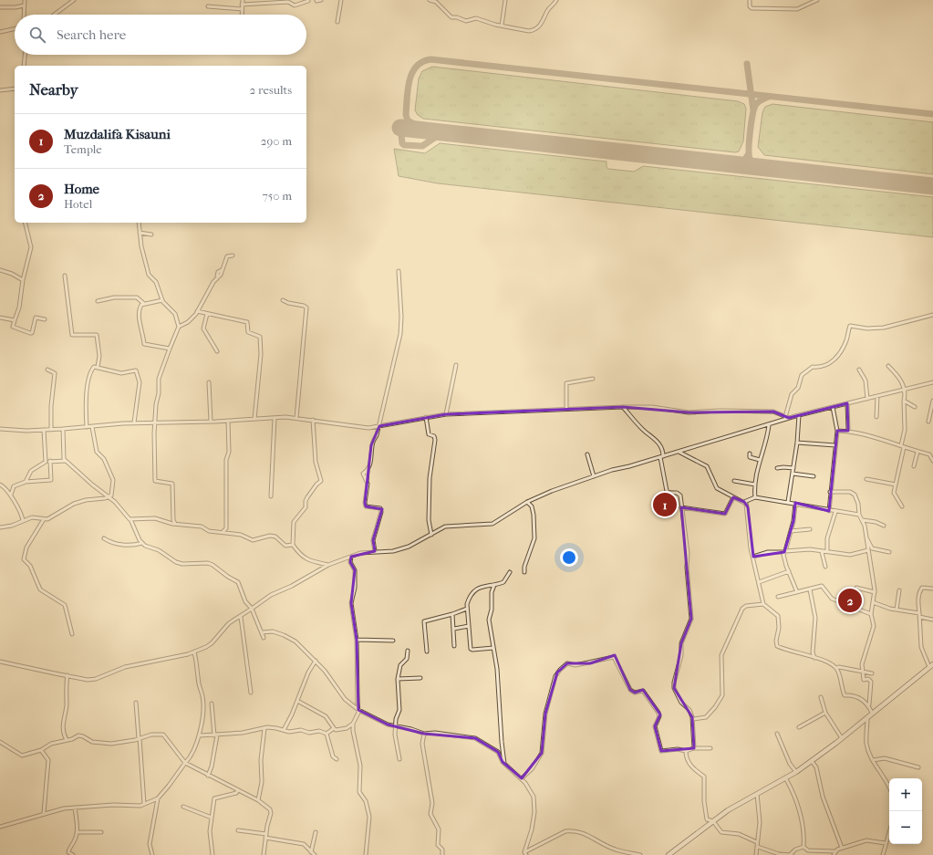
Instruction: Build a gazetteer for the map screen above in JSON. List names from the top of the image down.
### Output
{
  "page": {
    "search": "Search here",
    "heading": ["Nearby", "2 results"],
    "list": [
      {
        "mark": "1",
        "name": "Muzdalifa Kisauni",
        "note": "Temple",
        "value": "290 m"
      },
      {
        "mark": "2",
        "name": "Home",
        "note": "Hotel",
        "value": "750 m"
      }
    ],
    "pins": ["1", "2"],
    "map_buttons": ["+", "−"]
  }
}
